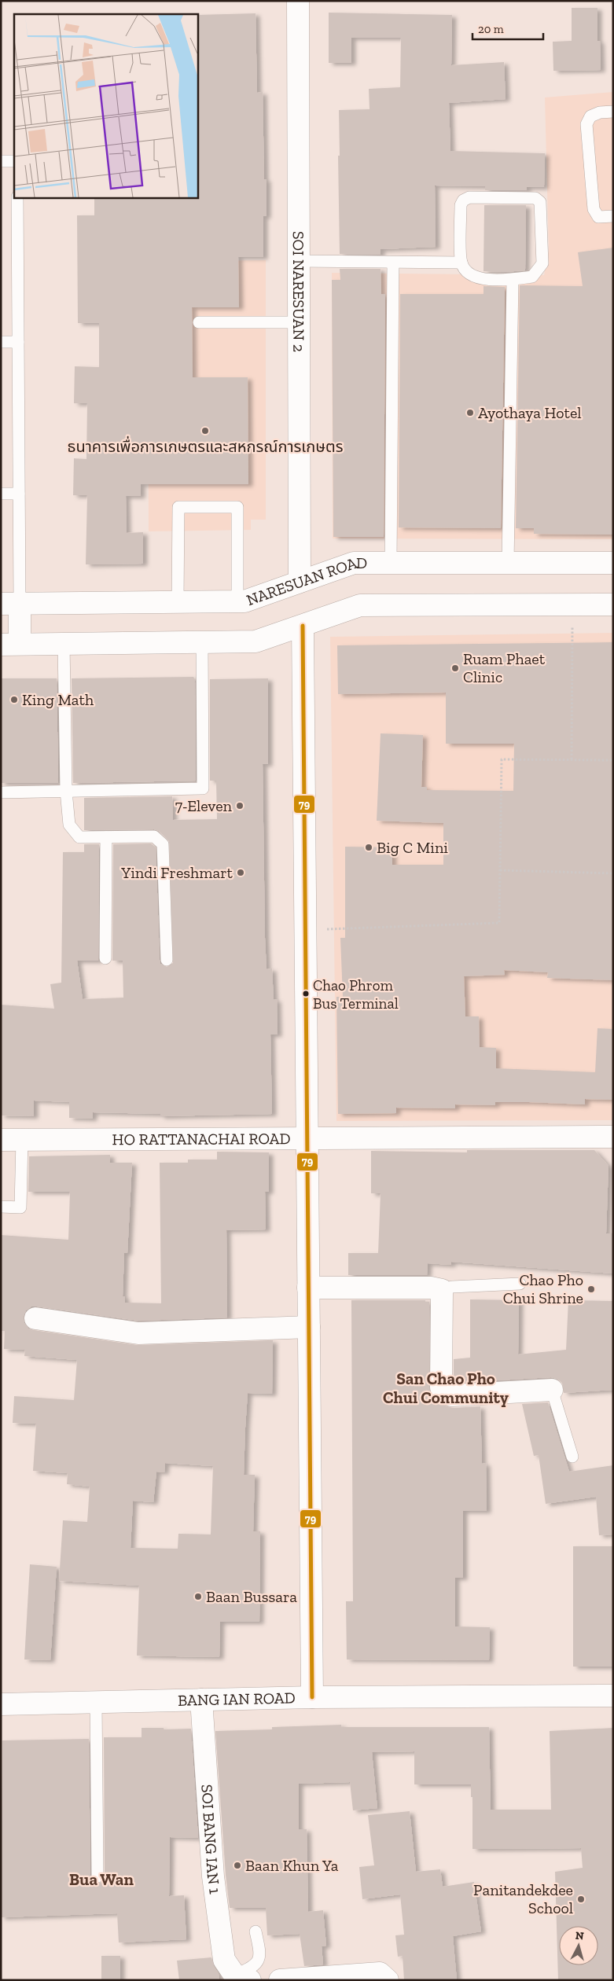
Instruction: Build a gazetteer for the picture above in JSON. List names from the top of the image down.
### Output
{
  "streets": {
    "street": [
      "SOI NARESUAN 2",
      "NARESUAN ROAD",
      "HO RATTANACHAI ROAD",
      "BANG IAN ROAD",
      "SOI BANG IAN 1"
    ]
  },
  "crossings": [
    ["SOI NARESUAN 2", "NARESUAN ROAD"],
    ["BANG IAN ROAD", "SOI BANG IAN 1"]
  ],
  "districts": ["San Chao Pho Chui Community", "Bua Wan"],
  "places": [
    "Ayothaya Hotel",
    "ธนาคารเพื่อการเกษตรและสหกรณ์การเกษตร",
    "Ruam Phaet Clinic",
    "King Math",
    "7-Eleven",
    "Big C Mini",
    "Yindi Freshmart",
    "Chao Phrom Bus Terminal",
    "Chao Pho Chui Shrine",
    "Baan Bussara",
    "Baan Khun Ya",
    "Panitandekdee School"
  ],
  "lines": ["transit line 79"],
  "scale_bar": "20 m",
  "north": "top"
}
